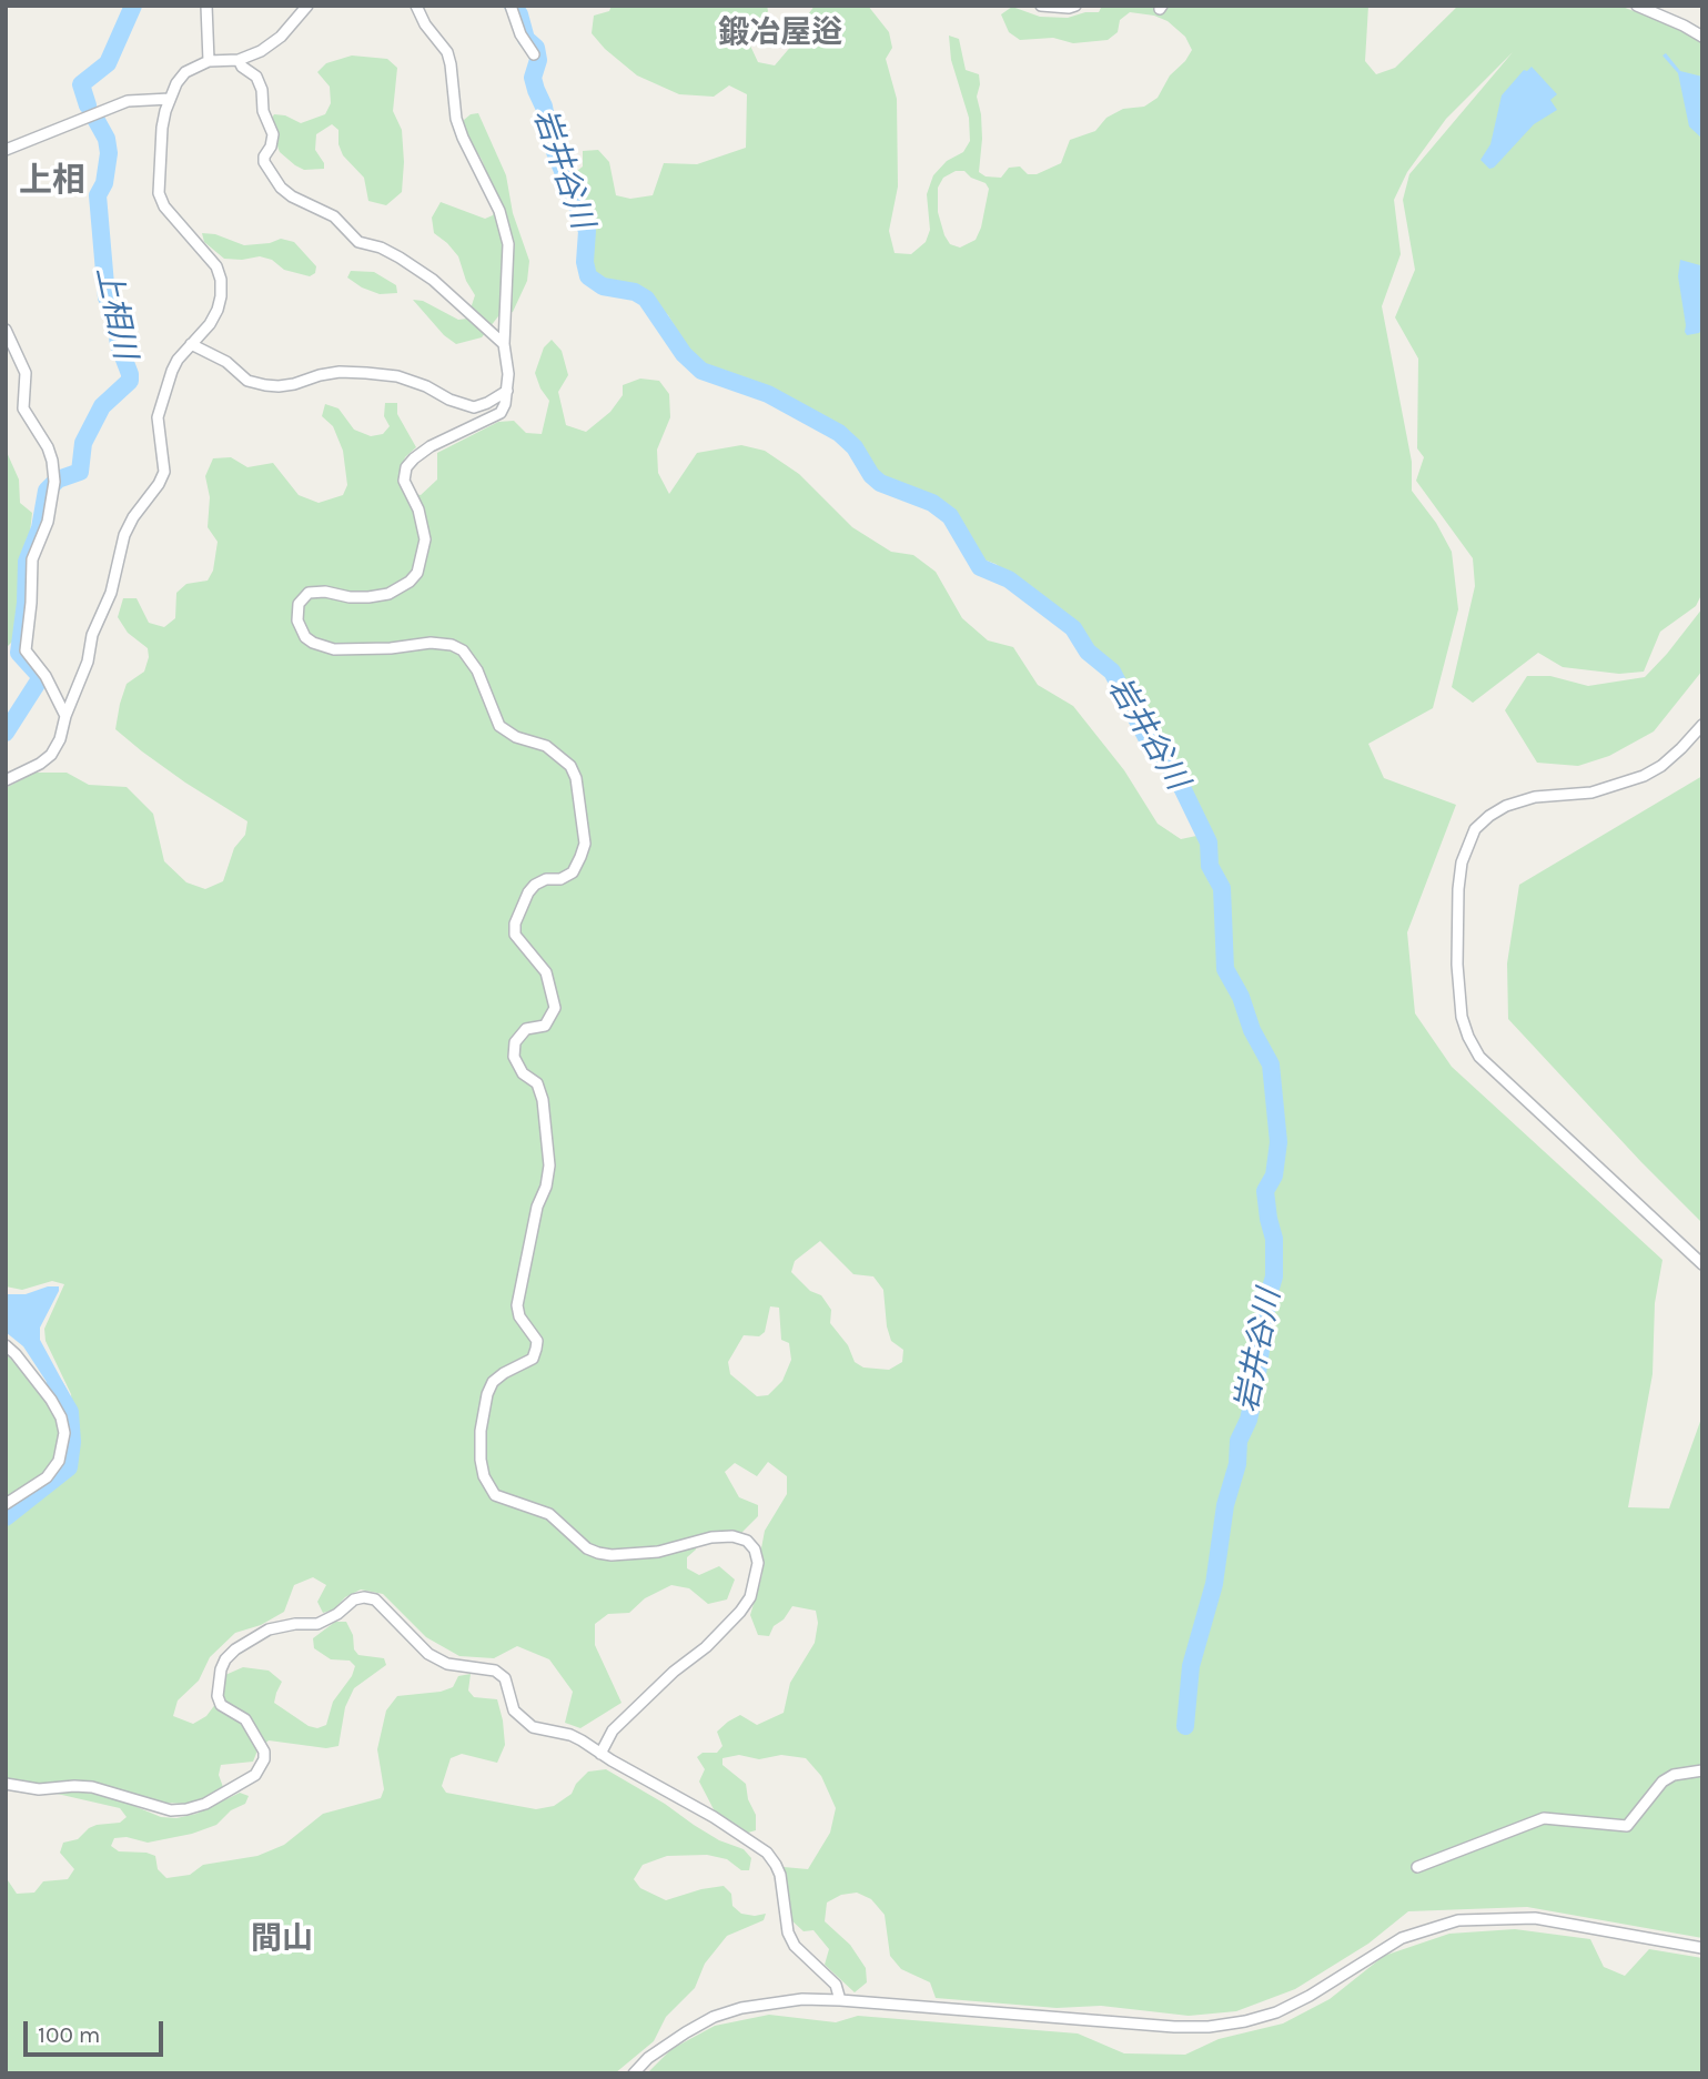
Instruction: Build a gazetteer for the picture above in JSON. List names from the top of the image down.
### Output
{
  "districts": ["鍛冶屋逧", "上相", "間山"],
  "water": ["岩井谷川", "上相川"],
  "scale_bar": "100 m"
}
